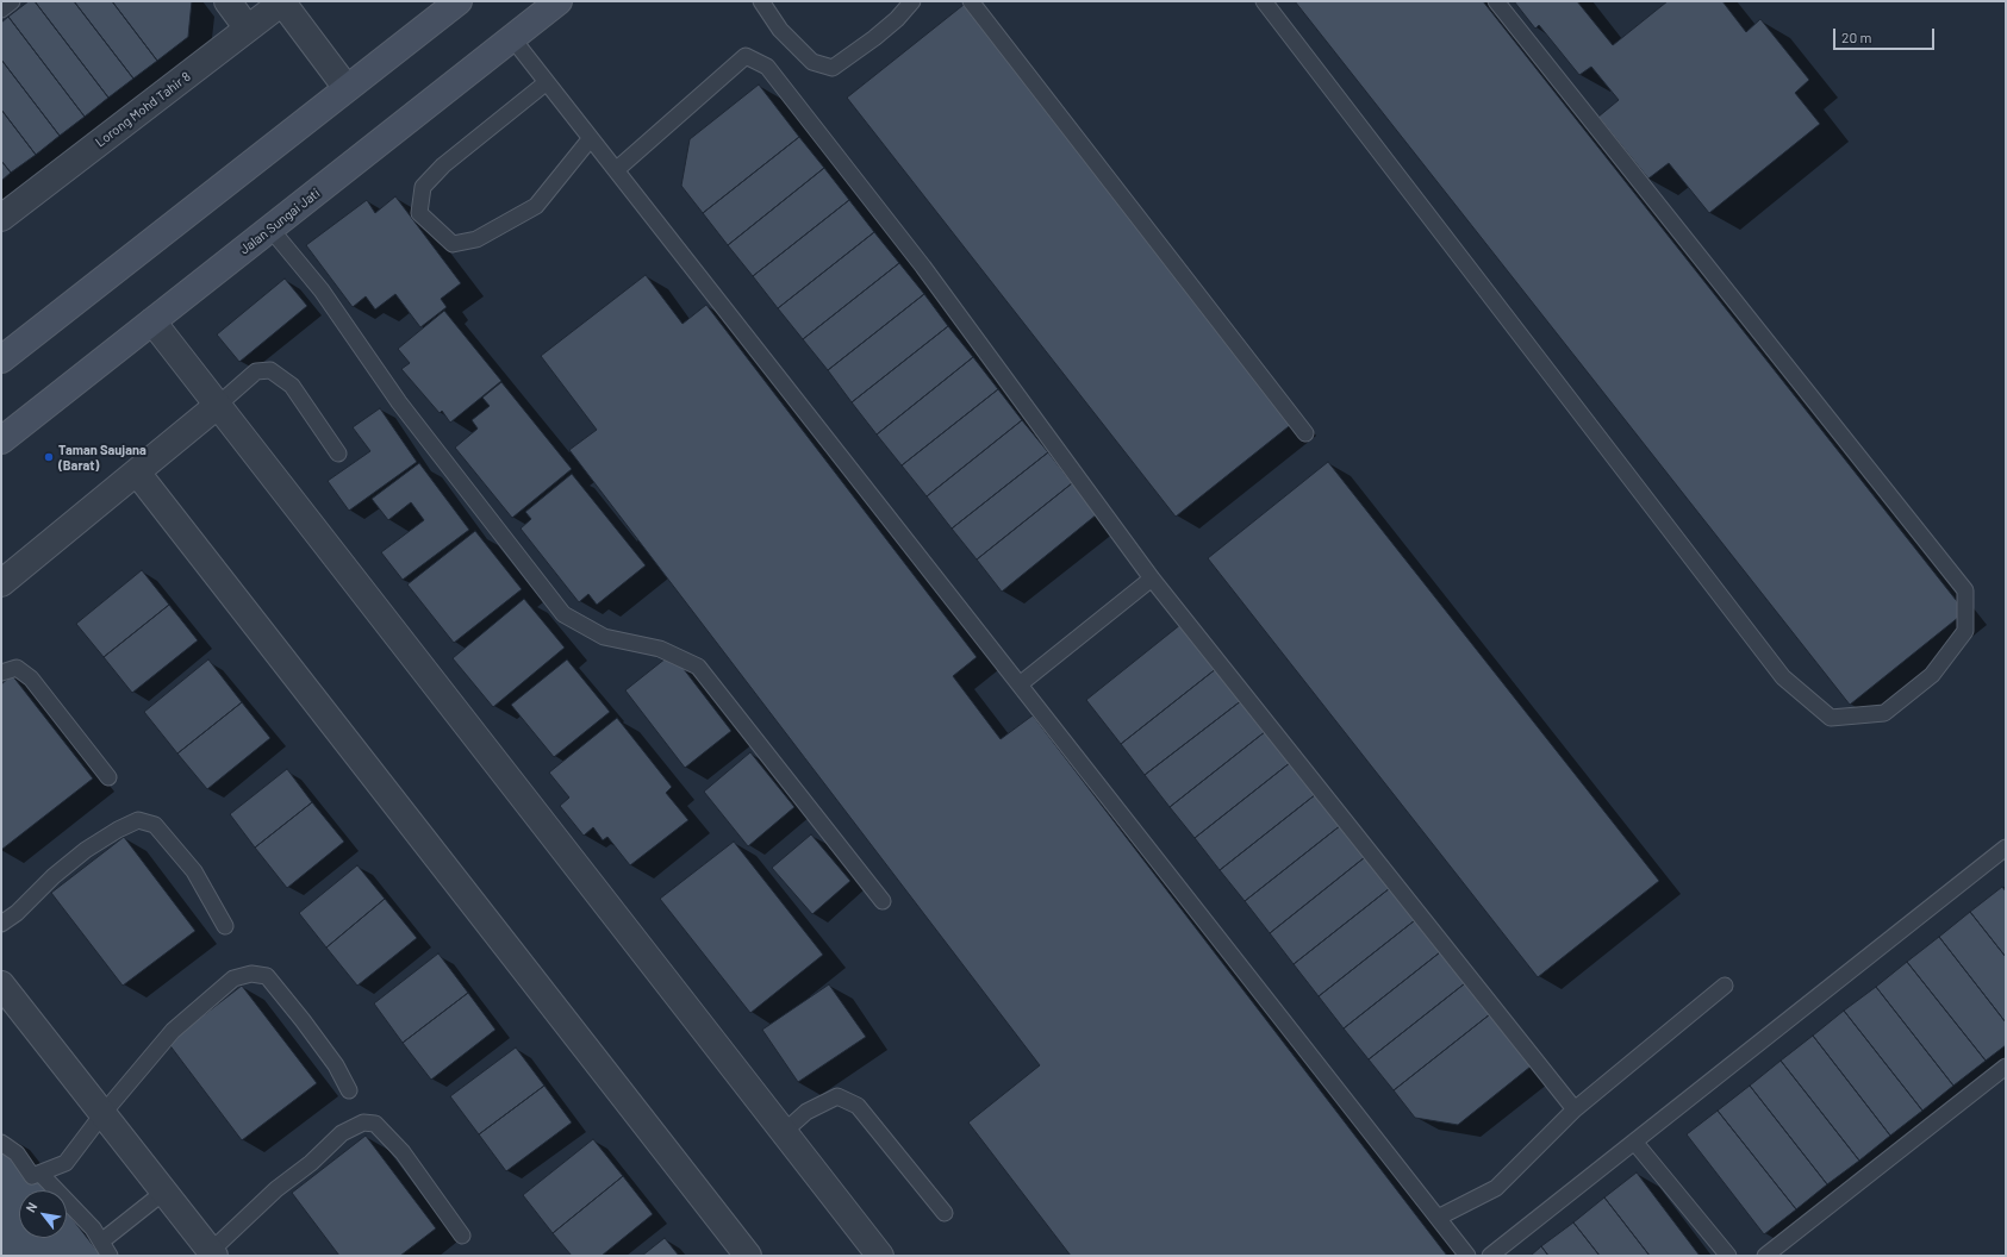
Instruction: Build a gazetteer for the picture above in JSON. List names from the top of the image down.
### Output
{
  "streets": {
    "main road": ["Jalan Sungai Jati"],
    "street": ["Lorong Mohd Tahir 8"]
  },
  "places": ["Taman Saujana (Barat)"],
  "scale_bar": "20 m",
  "north": "top left"
}
